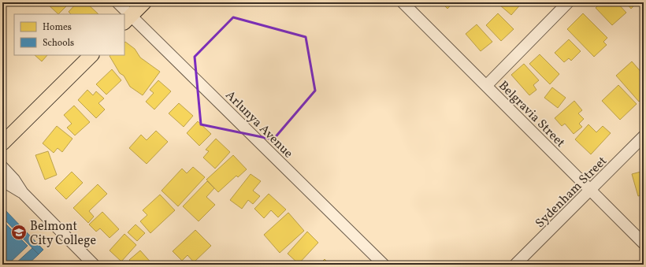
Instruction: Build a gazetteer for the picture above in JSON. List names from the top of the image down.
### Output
{
  "streets": {
    "street": ["Belgravia Street", "Arlunya Avenue", "Sydenham Street"]
  },
  "crossings": [
    ["Belgravia Street", "Sydenham Street"]
  ],
  "places": {
    "school or university": ["Belmont City College"]
  },
  "legend": ["Homes", "Schools"]
}
